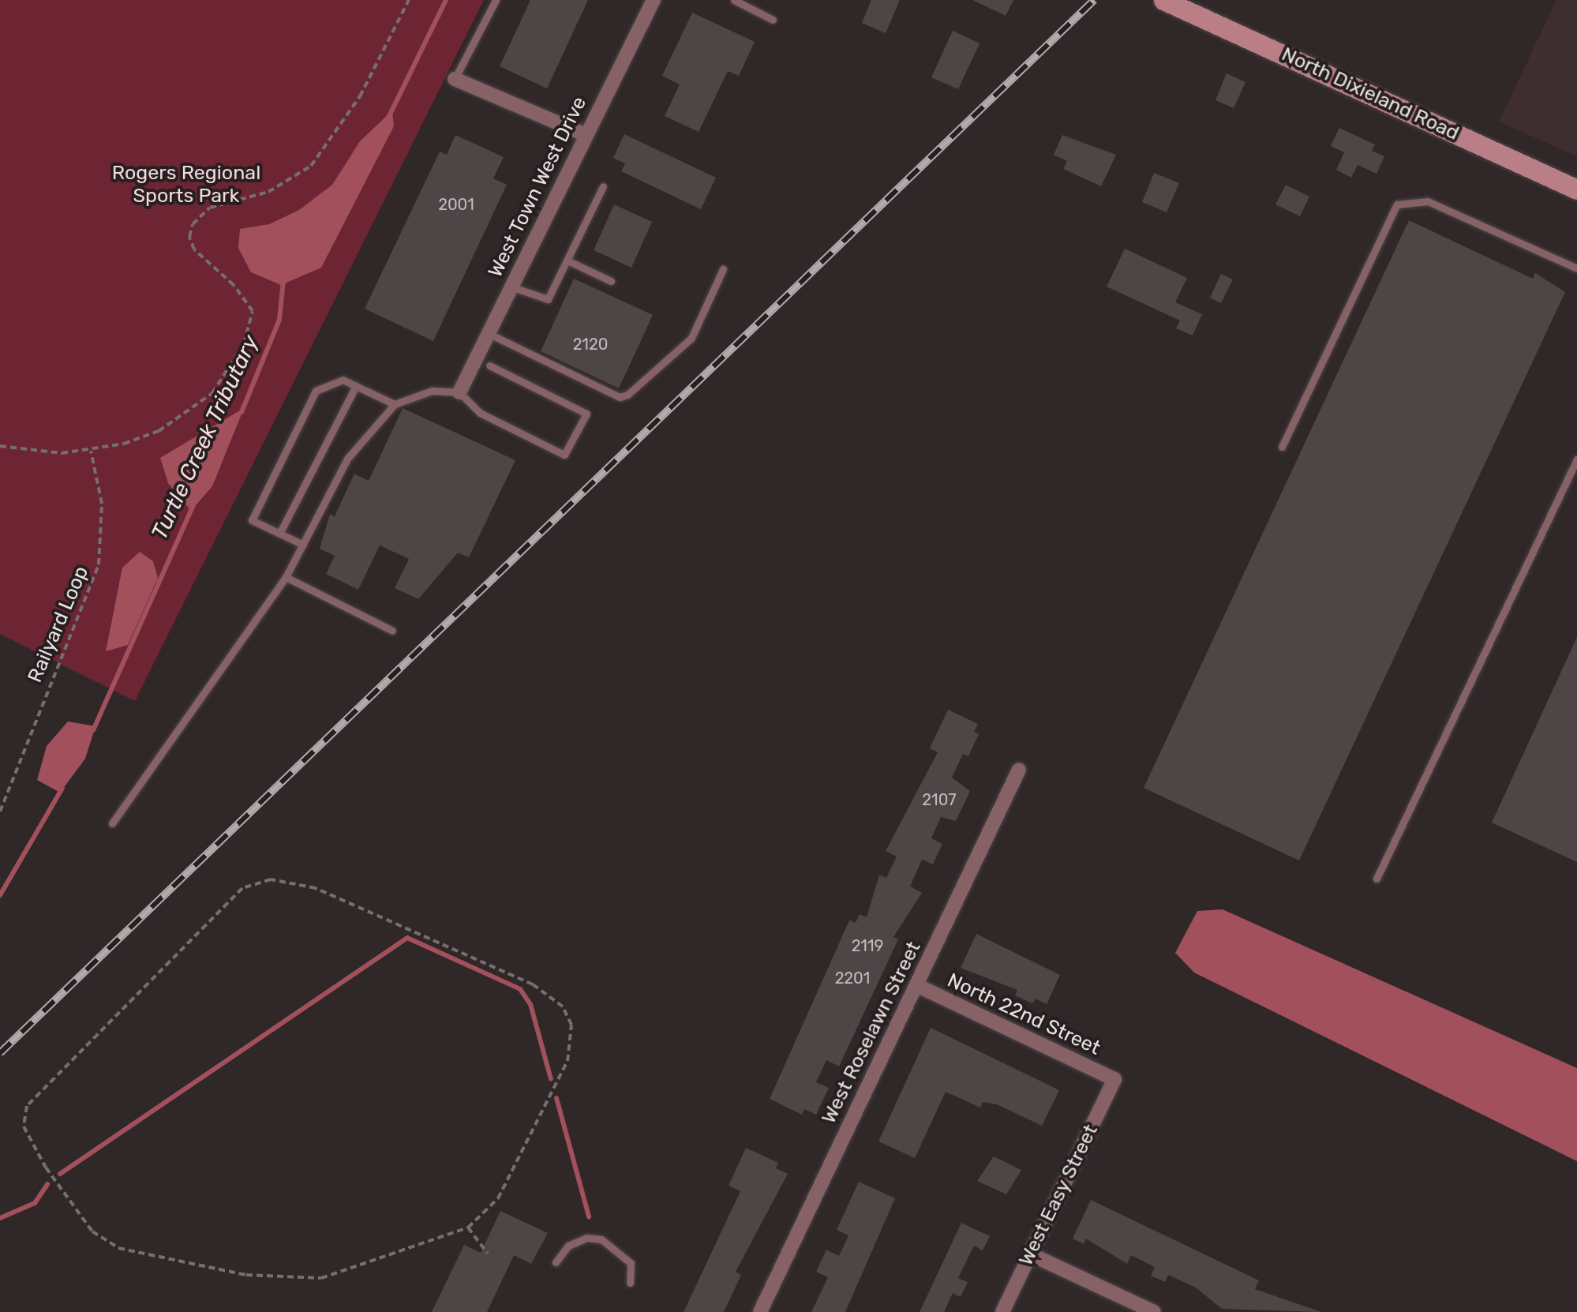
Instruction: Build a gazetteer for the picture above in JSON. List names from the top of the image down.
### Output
{
  "streets": {
    "main road": ["North Dixieland Road"],
    "street": [
      "West Town West Drive",
      "North 22nd Street",
      "West Roselawn Street",
      "West Easy Street"
    ],
    "path": ["Railyard Loop"]
  },
  "crossings": [
    ["North 22nd Street", "West Roselawn Street"],
    ["North 22nd Street", "West Easy Street"]
  ],
  "water": ["Turtle Creek Tributary"],
  "parks": ["Rogers Regional Sports Park"],
  "house_numbers": [
    "2001",
    "2120",
    "2107",
    "2119",
    "2201"
  ]
}
